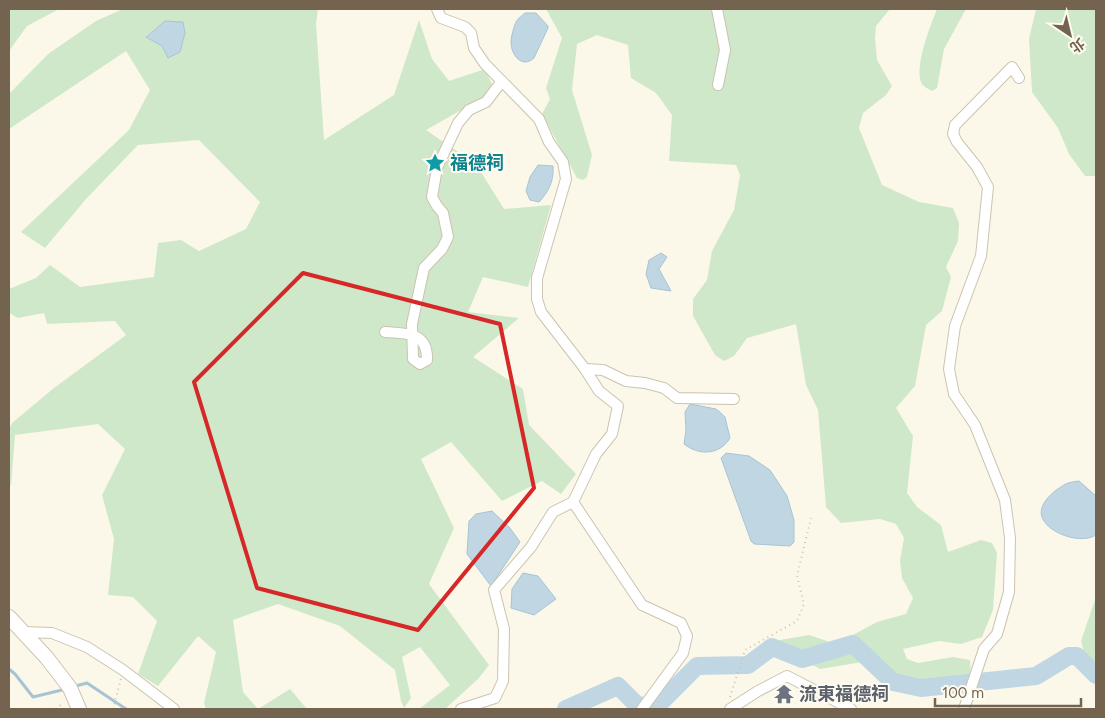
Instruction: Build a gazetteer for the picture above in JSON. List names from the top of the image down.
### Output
{
  "places": {
    "place": ["福德祠"],
    "temple": ["流東福德祠"]
  },
  "scale_bar": "100 m",
  "north": "bottom right"
}
